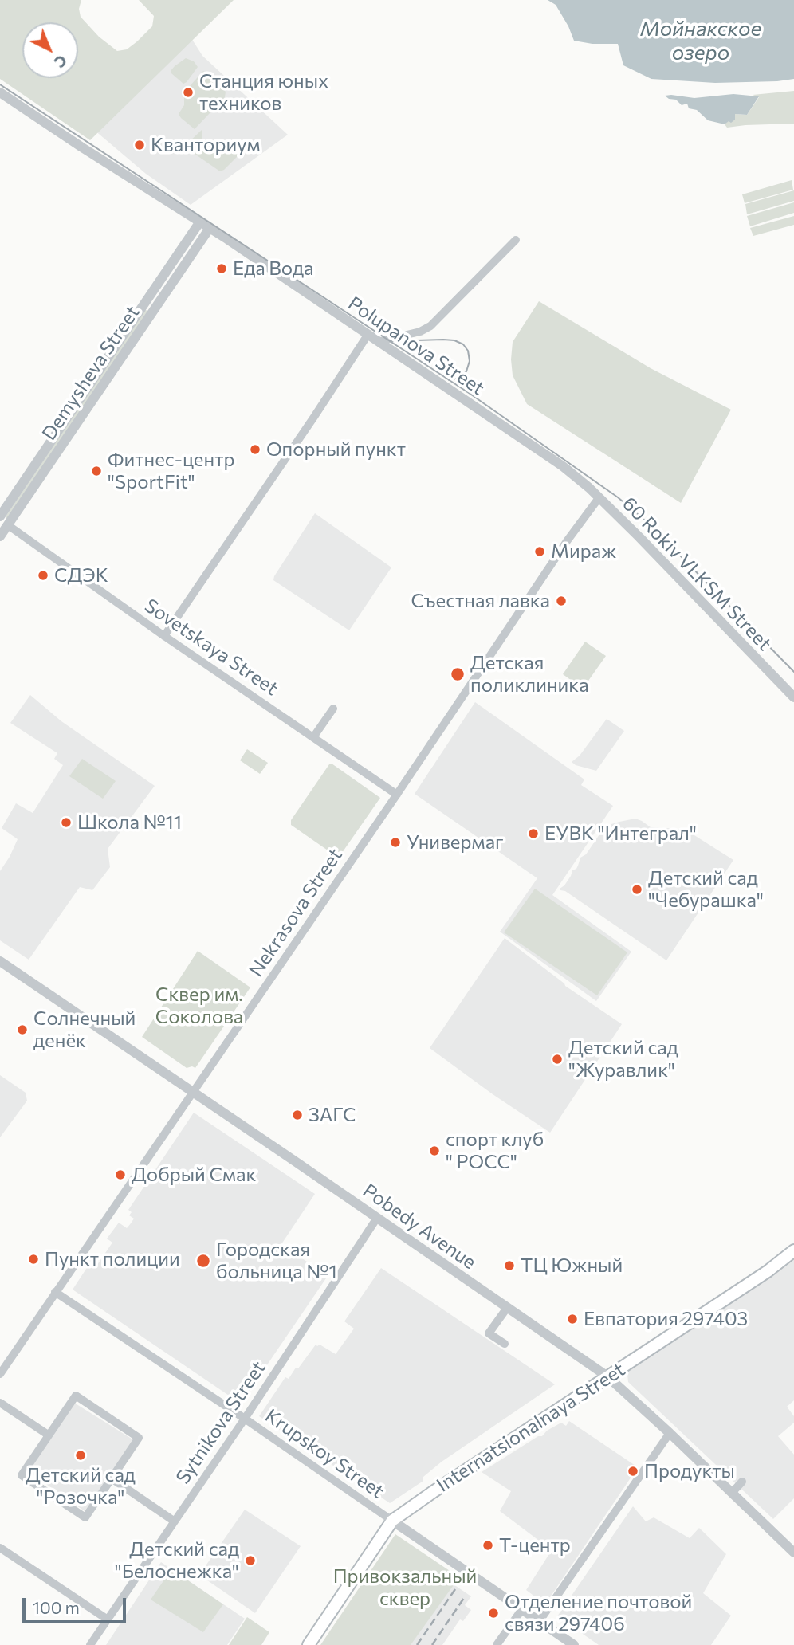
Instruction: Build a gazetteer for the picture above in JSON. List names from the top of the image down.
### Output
{
  "streets": {
    "main road": ["Internatsionalnaya Street"],
    "street": [
      "Polupanova Street",
      "Demysheva Street",
      "60 Rokiv VLKSM Street",
      "Sovetskaya Street",
      "Nekrasova Street",
      "Pobedy Avenue",
      "Sytnikova Street",
      "Krupskoy Street"
    ]
  },
  "crossings": [
    ["Polupanova Street", "Demysheva Street"],
    ["Polupanova Street", "60 Rokiv VLKSM Street"],
    ["Polupanova Street", "Nekrasova Street"],
    ["Demysheva Street", "Sovetskaya Street"],
    ["60 Rokiv VLKSM Street", "Nekrasova Street"],
    ["Sovetskaya Street", "Nekrasova Street"],
    ["Nekrasova Street", "Pobedy Avenue"],
    ["Nekrasova Street", "Krupskoy Street"],
    ["Pobedy Avenue", "Sytnikova Street"],
    ["Pobedy Avenue", "Internatsionalnaya Street"],
    ["Sytnikova Street", "Krupskoy Street"],
    ["Internatsionalnaya Street", "Krupskoy Street"]
  ],
  "water": ["Мойнакское озеро"],
  "parks": ["Сквер им. Соколова", "Привокзальный сквер"],
  "places": [
    "Станция юных техников",
    "Кванториум",
    "Еда Вода",
    "Опорный пункт",
    "Фитнес-центр \"SportFit\"",
    "Мираж",
    "СДЭК",
    "Съестная лавка",
    "Детская поликлиника",
    "Школа №11",
    "ЕУВК \"Интеграл\"",
    "Универмаг",
    "Детский сад \"Чебурашка\"",
    "Солнечный денёк",
    "Детский сад \"Журавлик\"",
    "ЗАГС",
    "спорт клуб \" РОСС\"",
    "Добрый Смак",
    "Пункт полиции",
    "Городская больница №1",
    "ТЦ Южный",
    "Евпатория 297403",
    "Детский сад \"Розочка\"",
    "Продукты",
    "Т-центр",
    "Детский сад \"Белоснежка\"",
    "Отделение почтовой связи 297406"
  ],
  "scale_bar": "100 m",
  "north": "bottom right"
}
